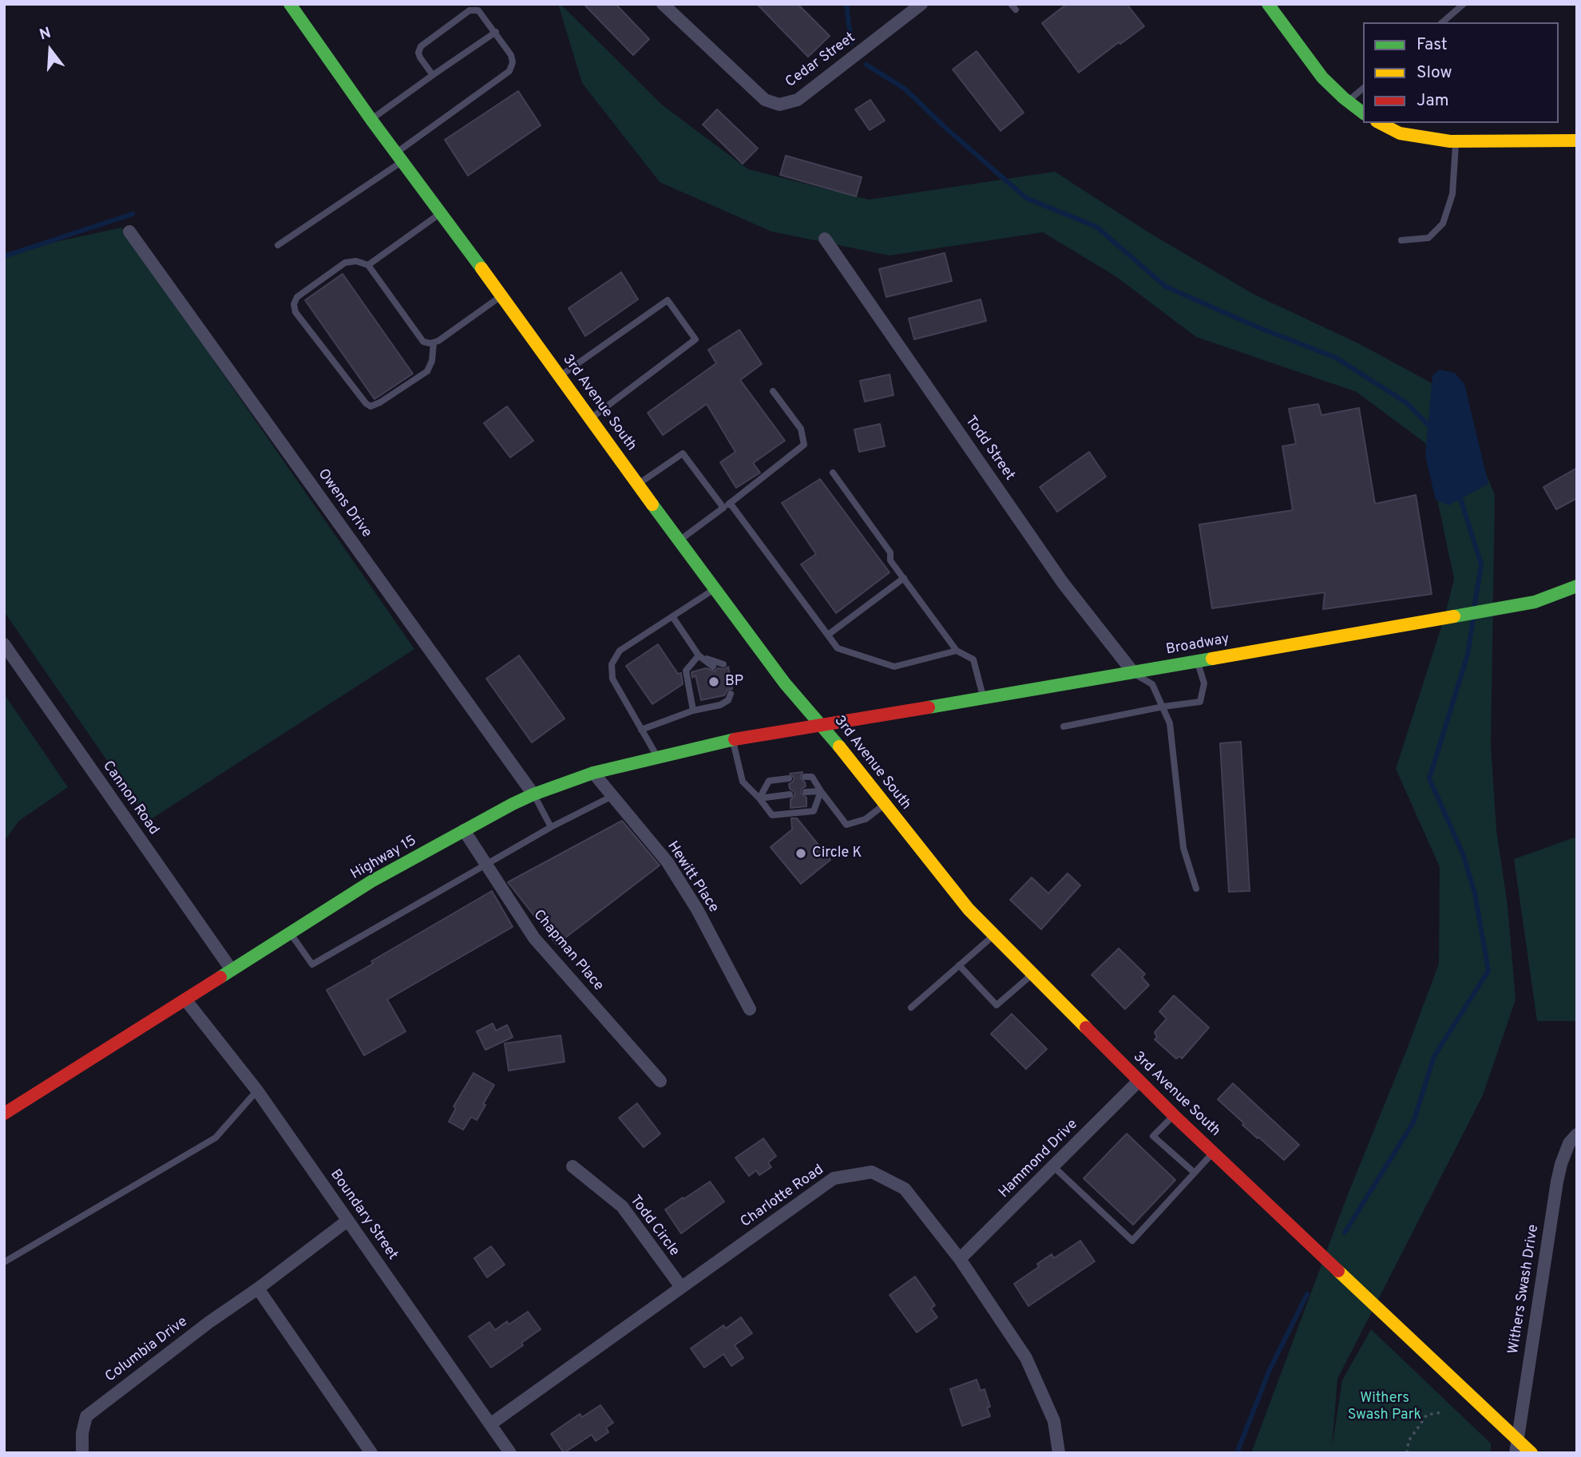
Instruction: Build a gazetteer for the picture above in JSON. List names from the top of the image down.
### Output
{
  "streets": {
    "main road": ["3rd Avenue South", "Broadway", "Highway 15"],
    "street": [
      "Cedar Street",
      "Todd Street",
      "Owens Drive",
      "Cannon Road",
      "Hewitt Place",
      "Chapman Place",
      "Hammond Drive",
      "Charlotte Road",
      "Boundary Street",
      "Todd Circle",
      "Withers Swash Drive",
      "Columbia Drive"
    ]
  },
  "crossings": [
    ["3rd Avenue South", "Broadway"],
    ["3rd Avenue South", "Highway 15"],
    ["3rd Avenue South", "Hammond Drive"],
    ["3rd Avenue South", "Withers Swash Drive"],
    ["Todd Street", "Broadway"],
    ["Owens Drive", "Highway 15"],
    ["Broadway", "Highway 15"],
    ["Cannon Road", "Highway 15"],
    ["Highway 15", "Hewitt Place"],
    ["Highway 15", "Chapman Place"],
    ["Highway 15", "Boundary Street"],
    ["Hammond Drive", "Charlotte Road"],
    ["Charlotte Road", "Boundary Street"],
    ["Charlotte Road", "Todd Circle"],
    ["Boundary Street", "Columbia Drive"]
  ],
  "parks": ["Withers Swash Park"],
  "places": ["BP", "Circle K"],
  "legend": ["Fast", "Slow", "Jam"],
  "north": "top"
}
